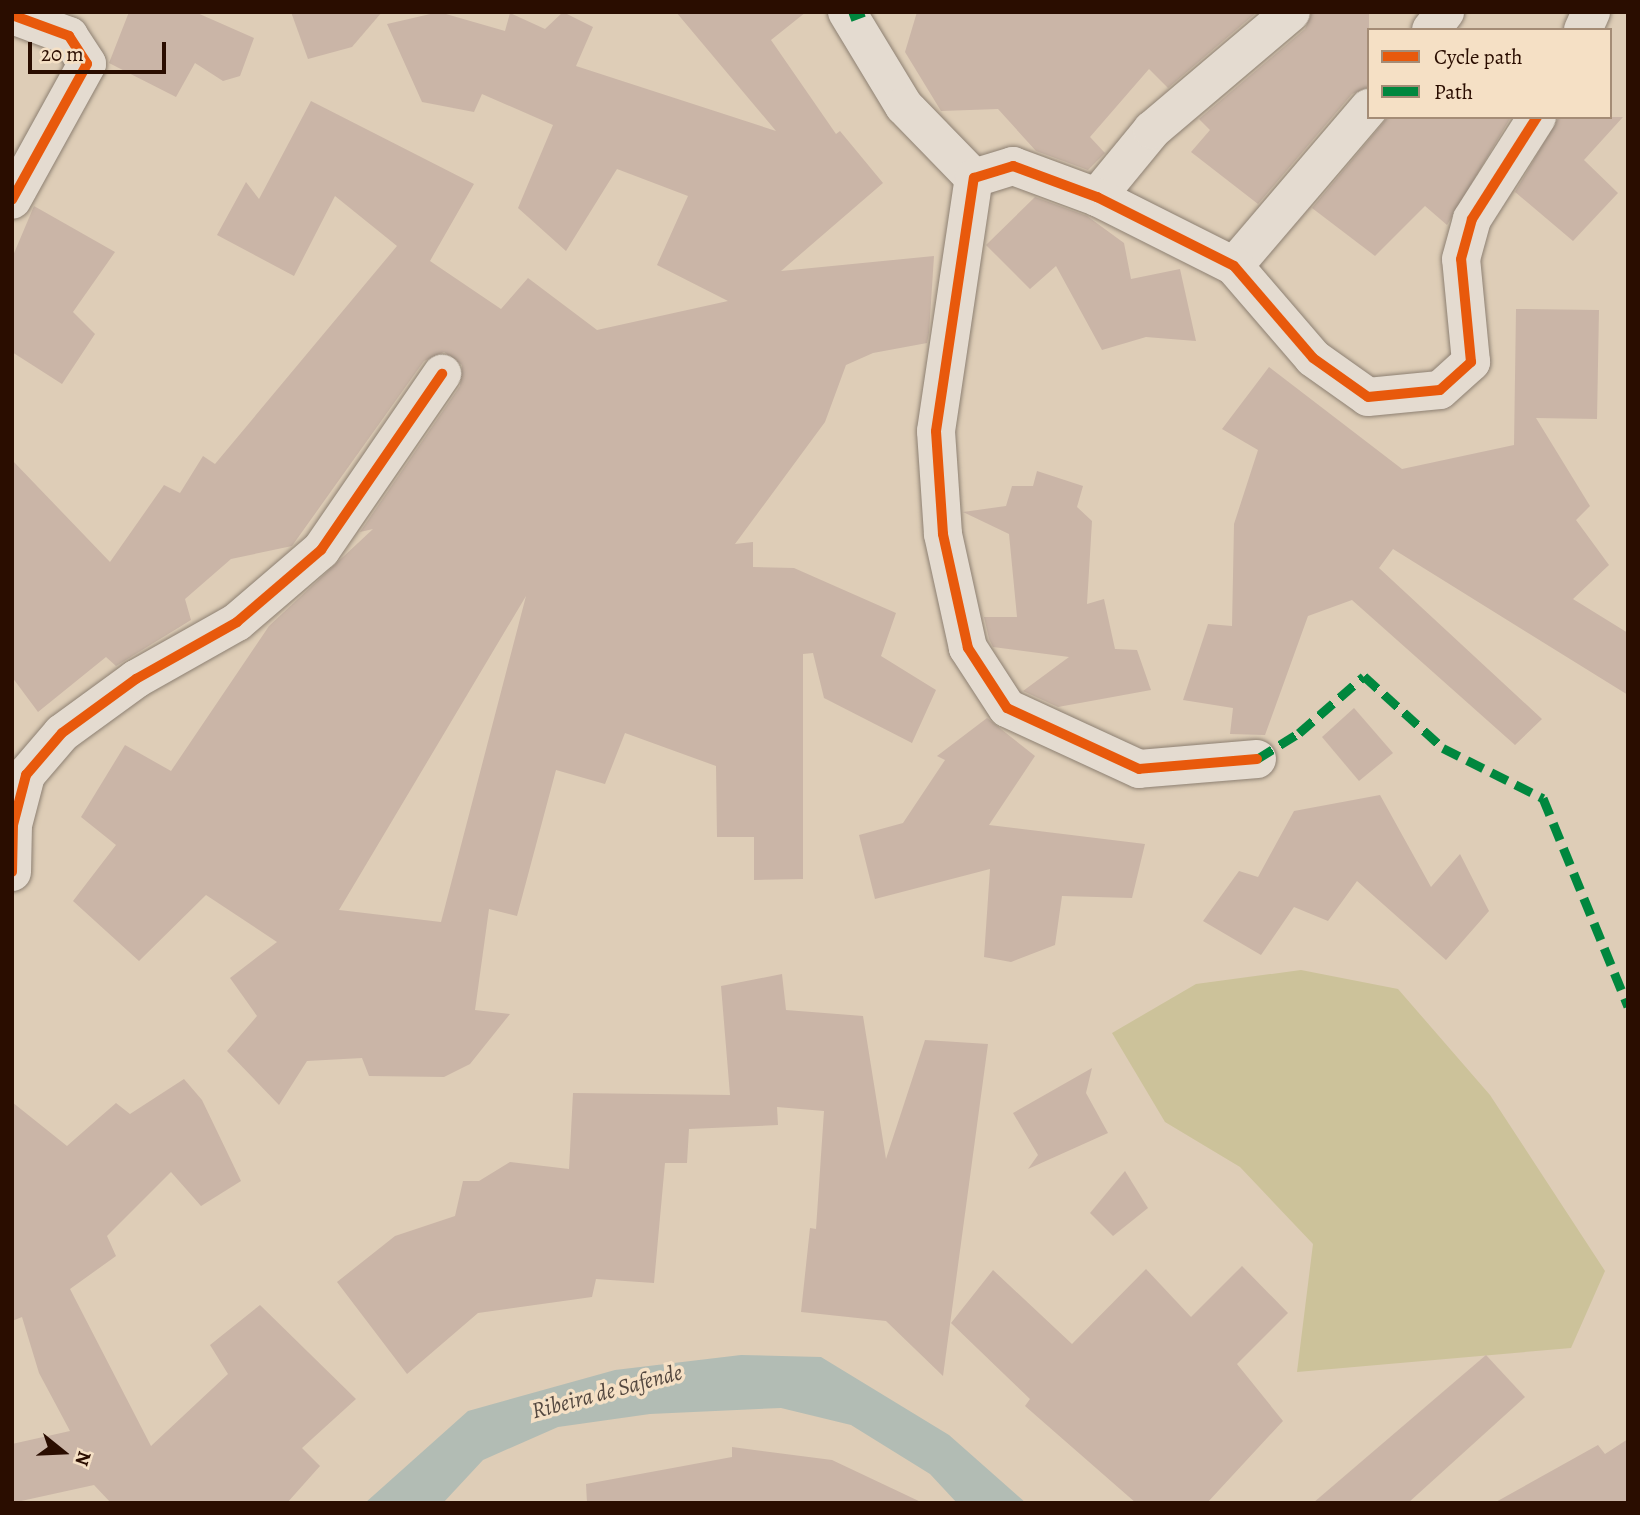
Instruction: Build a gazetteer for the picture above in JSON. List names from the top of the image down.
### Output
{
  "water": ["Ribeira de Safende"],
  "legend": ["Cycle path", "Path"],
  "scale_bar": "20 m",
  "north": "right"
}
